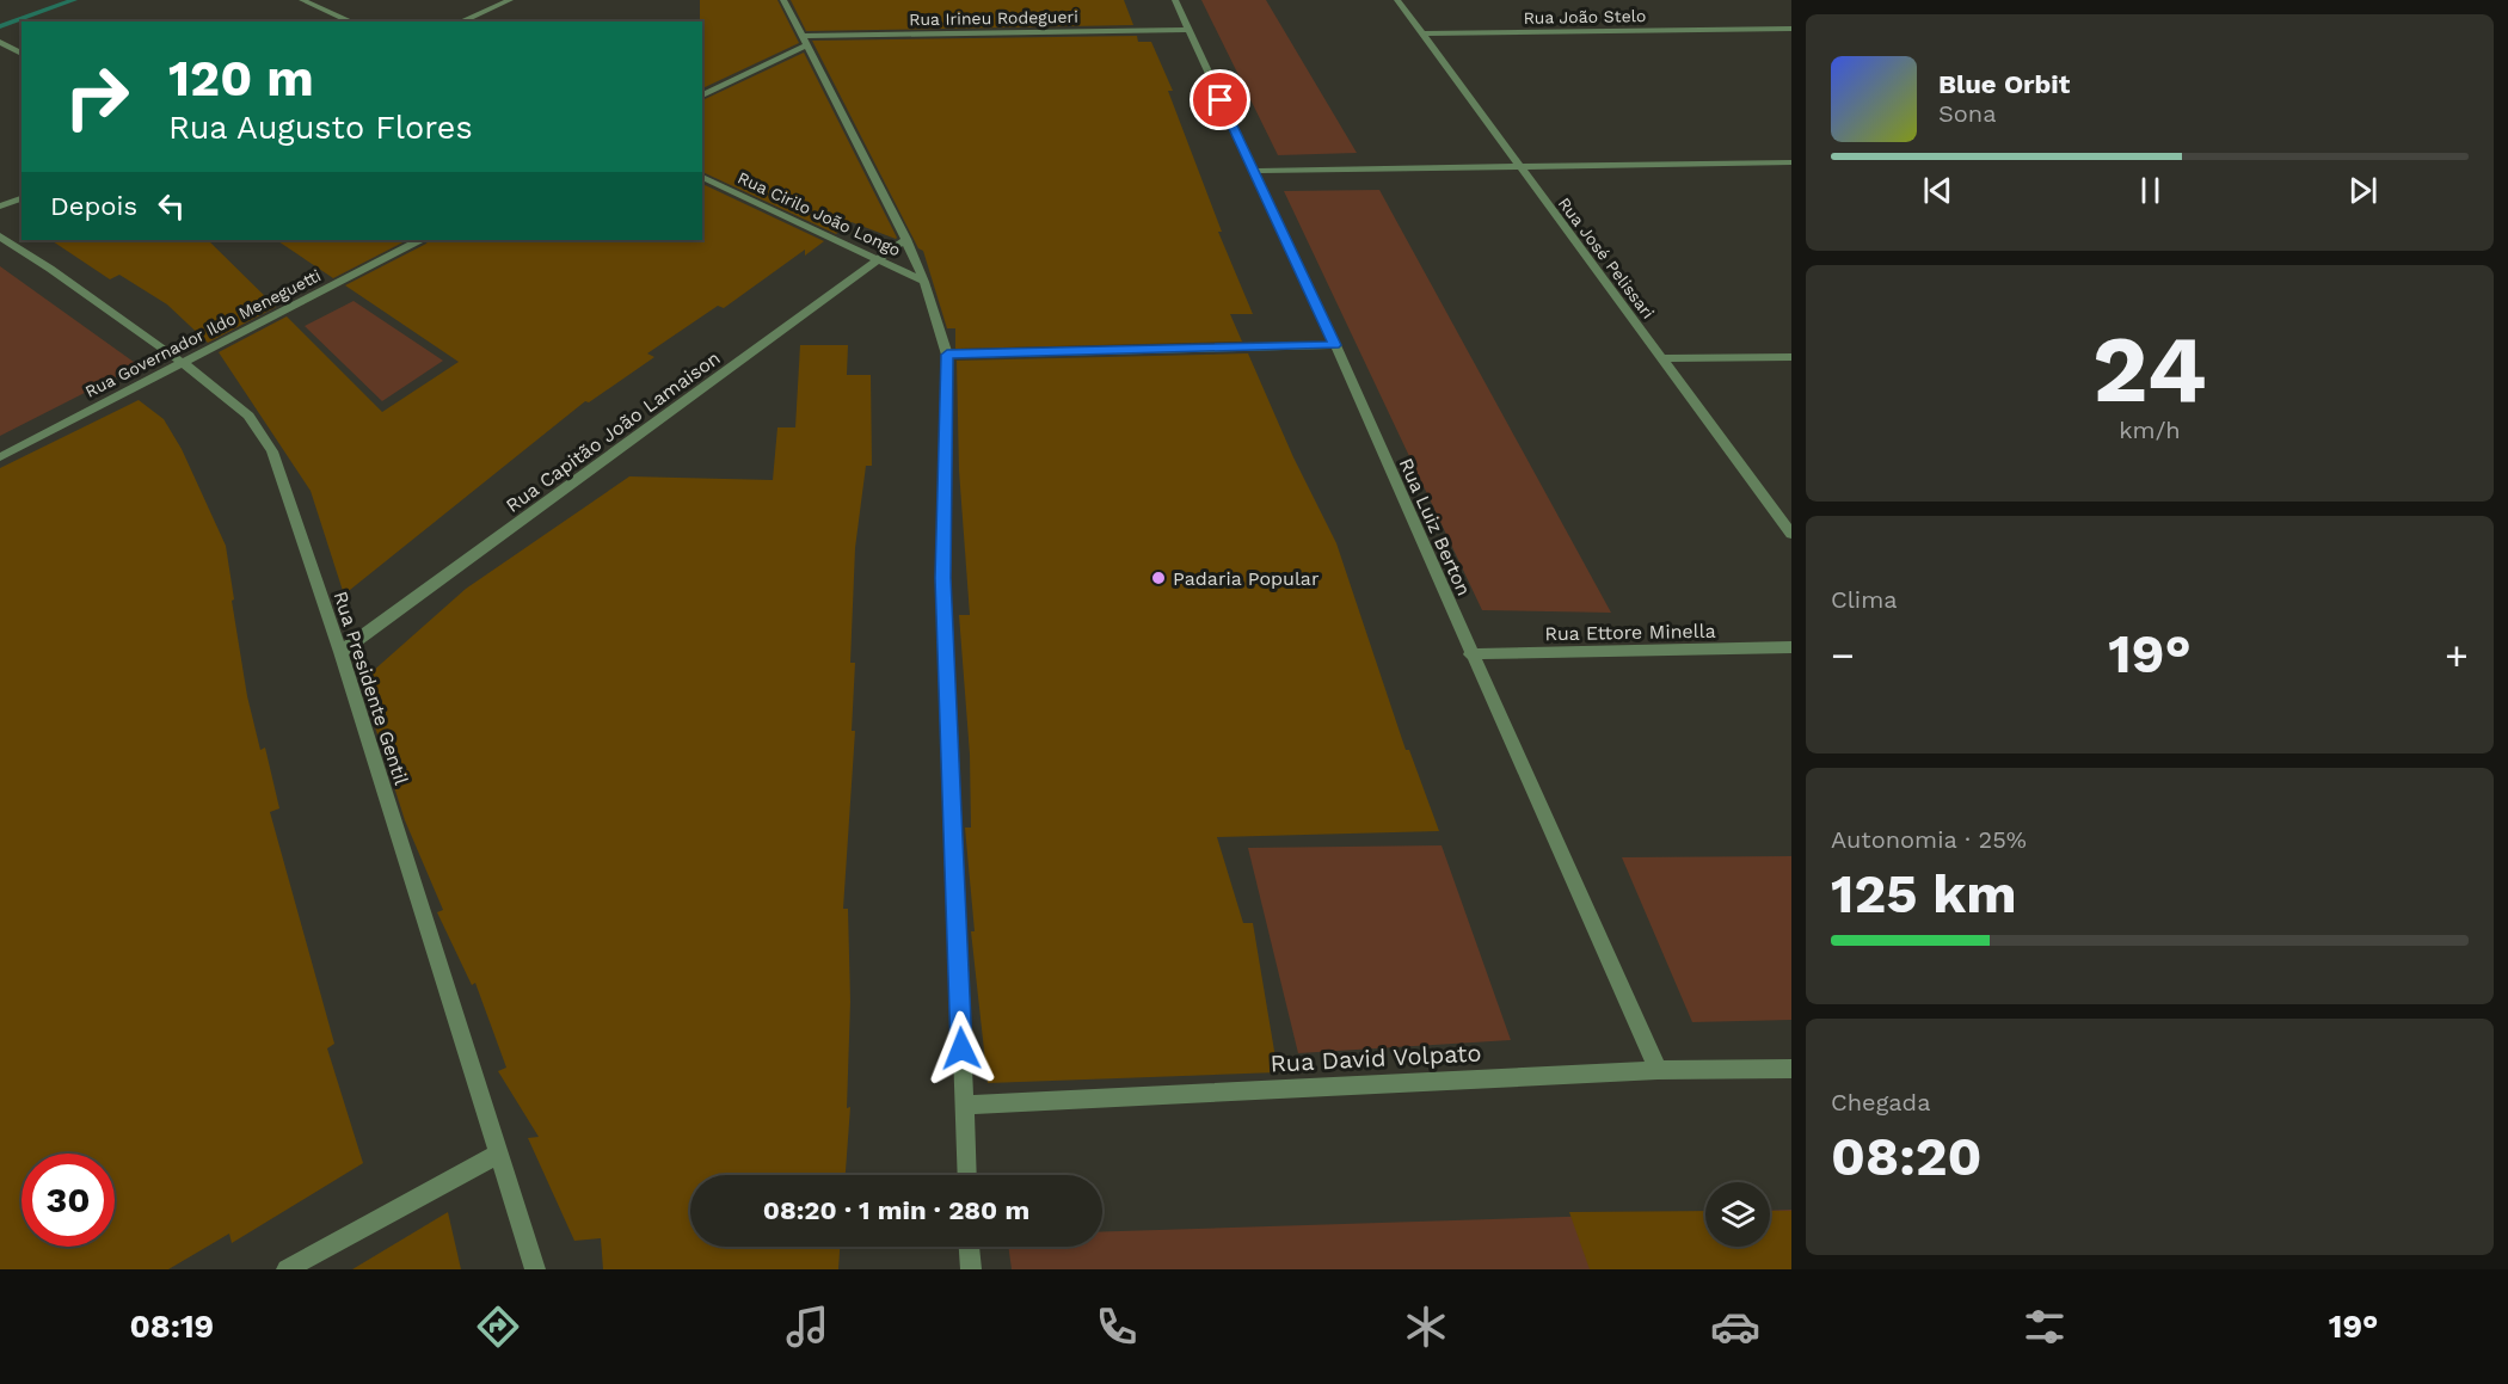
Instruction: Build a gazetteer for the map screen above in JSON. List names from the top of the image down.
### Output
{
  "streets": {
    "street": [
      "Rua João Stelo",
      "Rua Irineu Rodegueri",
      "Rua Cirilo João Longo",
      "Rua José Pelissari",
      "Rua Governador Ildo Meneguetti",
      "Rua Capitão João Lamaison",
      "Rua Luiz Berton",
      "Rua Ettore Minella",
      "Rua Presidente Gentil",
      "Rua David Volpato"
    ]
  },
  "crossings": [
    ["Rua João Stelo", "Rua José Pelissari"],
    ["Rua Irineu Rodegueri", "Rua Luiz Berton"],
    ["Rua Cirilo João Longo", "Rua Capitão João Lamaison"],
    ["Rua Governador Ildo Meneguetti", "Rua Presidente Gentil"],
    ["Rua Capitão João Lamaison", "Rua Presidente Gentil"],
    ["Rua Luiz Berton", "Rua Ettore Minella"],
    ["Rua Luiz Berton", "Rua David Volpato"]
  ],
  "places": ["Padaria Popular"],
  "page": {
    "turn": ["120 m", "Rua Augusto Flores"],
    "song": ["Blue Orbit", "Sona"],
    "then": "Depois",
    "tile": [
      ["24", "km/h"],
      "Clima",
      ["Autonomia · 25%", "125 km"],
      ["Chegada", "08:20"]
    ],
    "heat": ["−", "19°", "+"],
    "limit": "30",
    "trip": "08:20 · 1 min · 280 m",
    "tabs": ["08:19", "19°"]
  }
}
